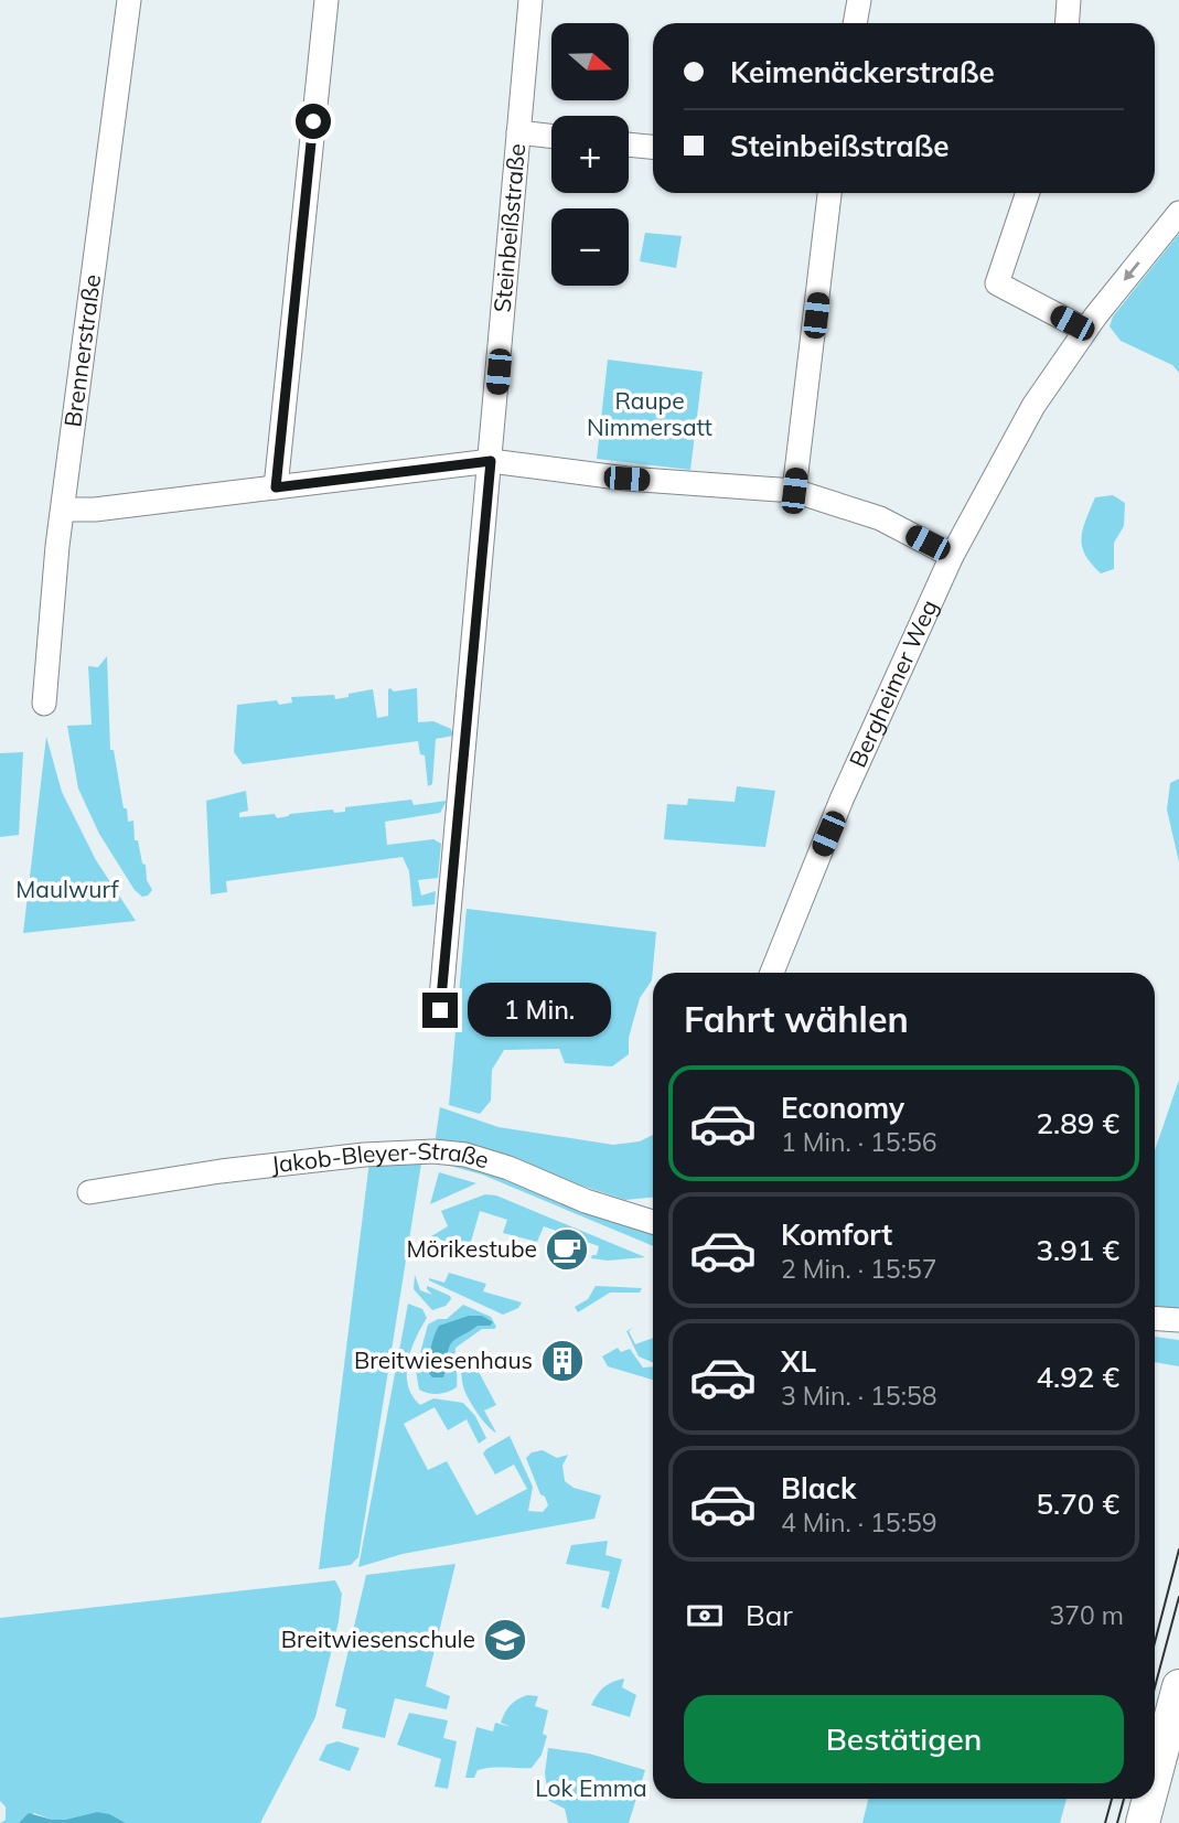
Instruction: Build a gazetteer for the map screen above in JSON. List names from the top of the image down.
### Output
{
  "streets": {
    "street": [
      "Steinbeißstraße",
      "Brennerstraße",
      "Bergheimer Weg",
      "Jakob-Bleyer-Straße"
    ]
  },
  "parks": ["Raupe Nimmersatt", "Maulwurf", "Lok Emma"],
  "places": {
    "cafe": ["Mörikestube"],
    "building": ["Breitwiesenhaus"],
    "school or university": ["Breitwiesenschule"]
  },
  "north": "right",
  "page": {
    "map_buttons": ["+", "−"],
    "banner": ["Keimenäckerstraße", "Steinbeißstraße"],
    "heading": "Fahrt wählen",
    "bubble": "1 Min.",
    "list": [
      {
        "name": "Economy",
        "note": "1 Min. · 15:56",
        "value": "2.89 €"
      },
      {
        "name": "Komfort",
        "note": "2 Min. · 15:57",
        "value": "3.91 €"
      },
      {
        "name": "XL",
        "note": "3 Min. · 15:58",
        "value": "4.92 €"
      },
      {
        "name": "Black",
        "note": "4 Min. · 15:59",
        "value": "5.70 €"
      }
    ],
    "pay": ["Bar", "370 m"],
    "buttons": "Bestätigen"
  }
}
